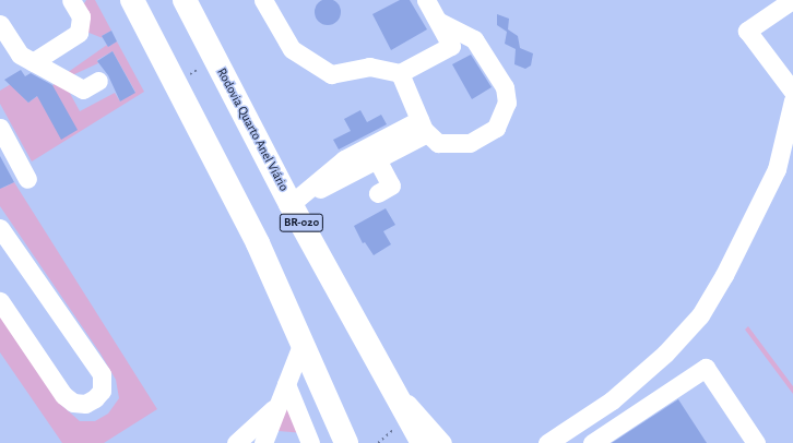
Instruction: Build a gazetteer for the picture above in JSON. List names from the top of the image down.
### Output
{
  "streets": {
    "highway": ["Rodovia Quarto Anel Viário", "BR-020"]
  }
}
